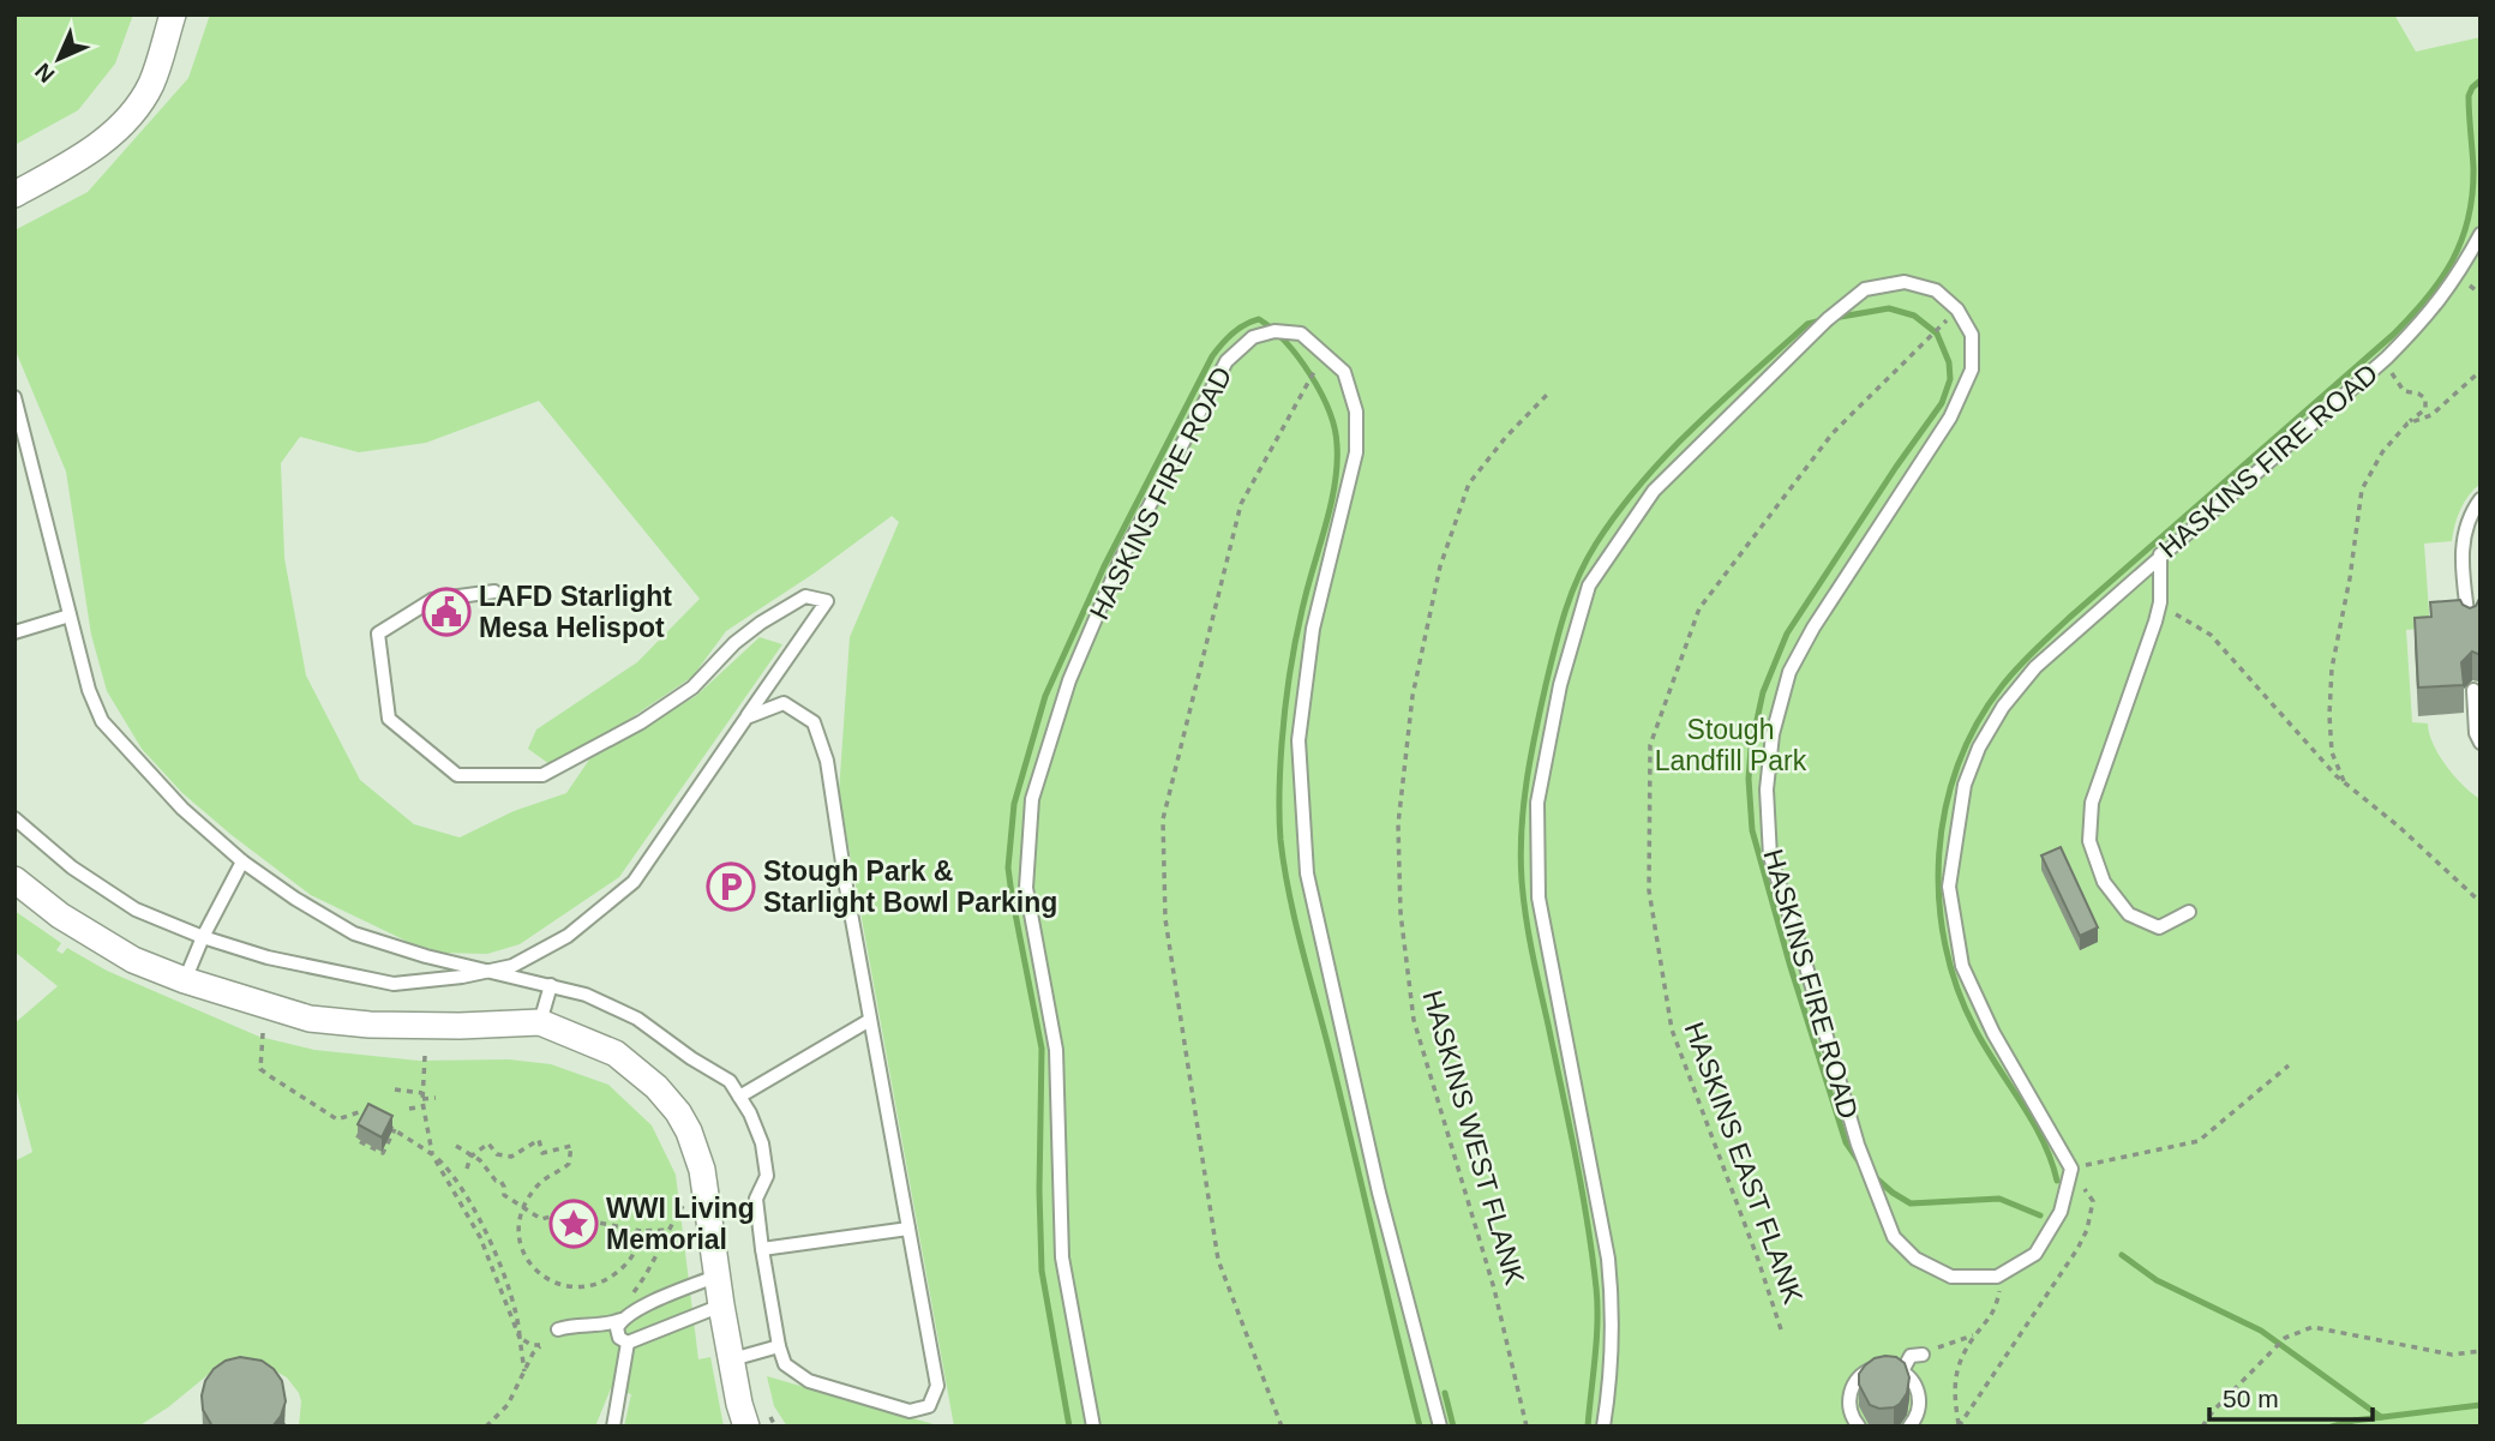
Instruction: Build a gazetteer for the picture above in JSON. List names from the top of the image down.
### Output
{
  "streets": {
    "lane": ["HASKINS FIRE ROAD"],
    "path": ["HASKINS WEST FLANK", "HASKINS EAST FLANK"]
  },
  "crossings": [
    ["HASKINS FIRE ROAD", "HASKINS EAST FLANK"]
  ],
  "parks": ["Stough Landfill Park"],
  "places": {
    "public building": ["LAFD Starlight Mesa Helispot"],
    "parking": ["Stough Park & Starlight Bowl Parking"],
    "place": ["WWI Living Memorial"]
  },
  "scale_bar": "50 m",
  "north": "bottom left"
}
